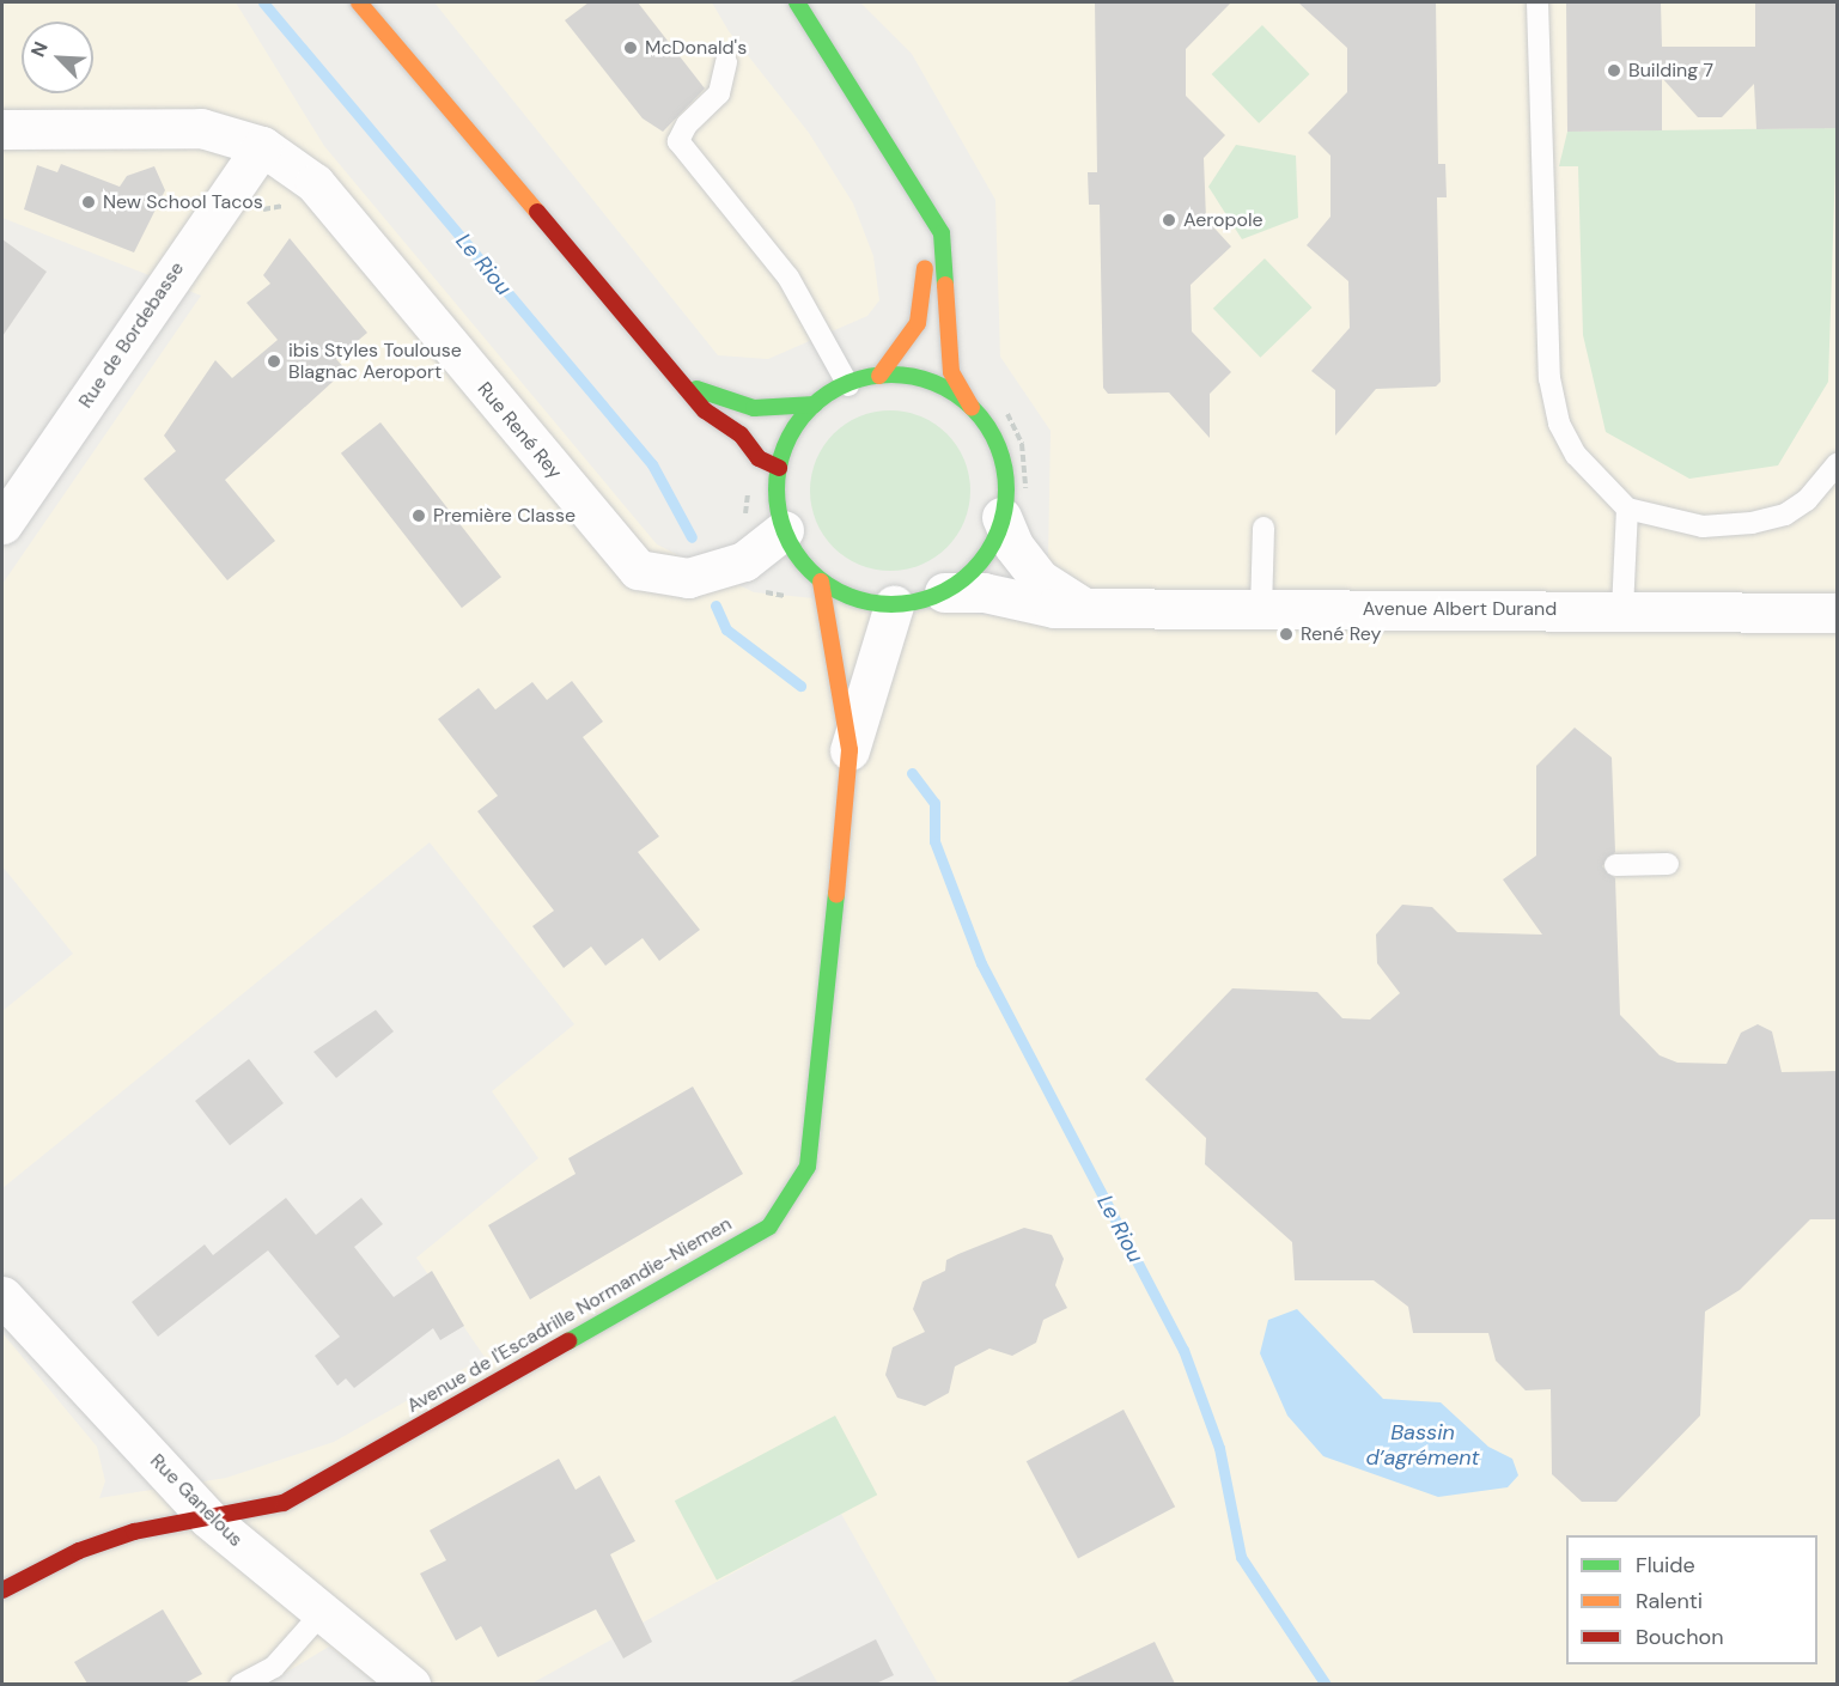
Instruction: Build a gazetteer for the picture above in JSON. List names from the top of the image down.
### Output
{
  "streets": {
    "main road": ["Avenue de l'Escadrille Normandie-Niemen"],
    "street": [
      "Rue de Bordebasse",
      "Rue René Rey",
      "Avenue Albert Durand",
      "Rue Ganelous"
    ]
  },
  "crossings": [
    ["Rue de Bordebasse", "Rue René Rey"],
    ["Rue René Rey", "Avenue Albert Durand"],
    ["Rue René Rey", "Avenue de l'Escadrille Normandie-Niemen"],
    ["Avenue Albert Durand", "Avenue de l'Escadrille Normandie-Niemen"],
    ["Avenue de l'Escadrille Normandie-Niemen", "Rue Ganelous"]
  ],
  "water": ["Le Riou", "Bassin d’agrément"],
  "places": [
    "McDonald's",
    "Building 7",
    "New School Tacos",
    "Aeropole",
    "ibis Styles Toulouse Blagnac Aeroport",
    "Première Classe",
    "René Rey"
  ],
  "legend": ["Fluide", "Ralenti", "Bouchon"],
  "north": "top left"
}
